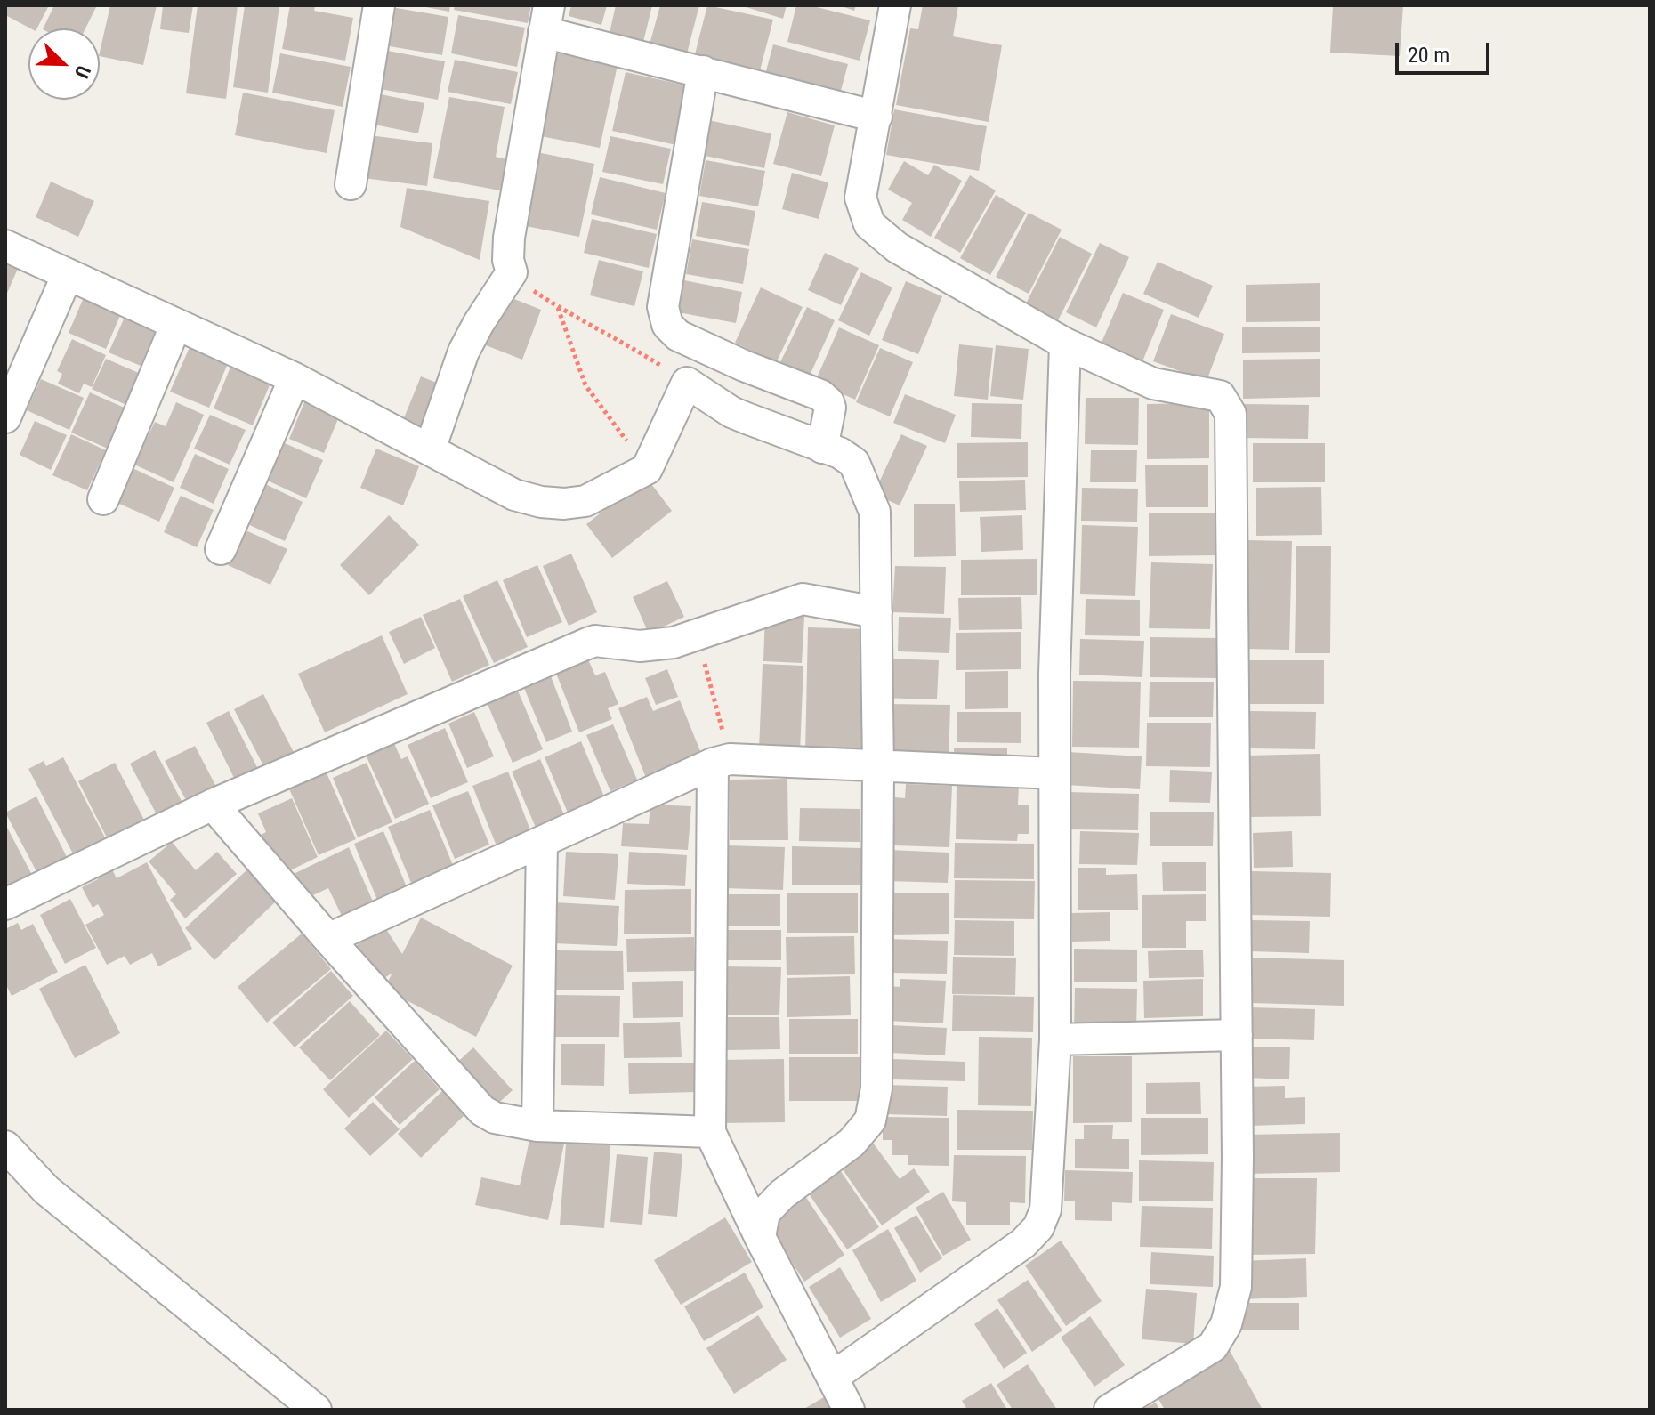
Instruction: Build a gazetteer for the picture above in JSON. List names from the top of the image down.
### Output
{
  "scale_bar": "20 m",
  "north": "bottom right"
}
